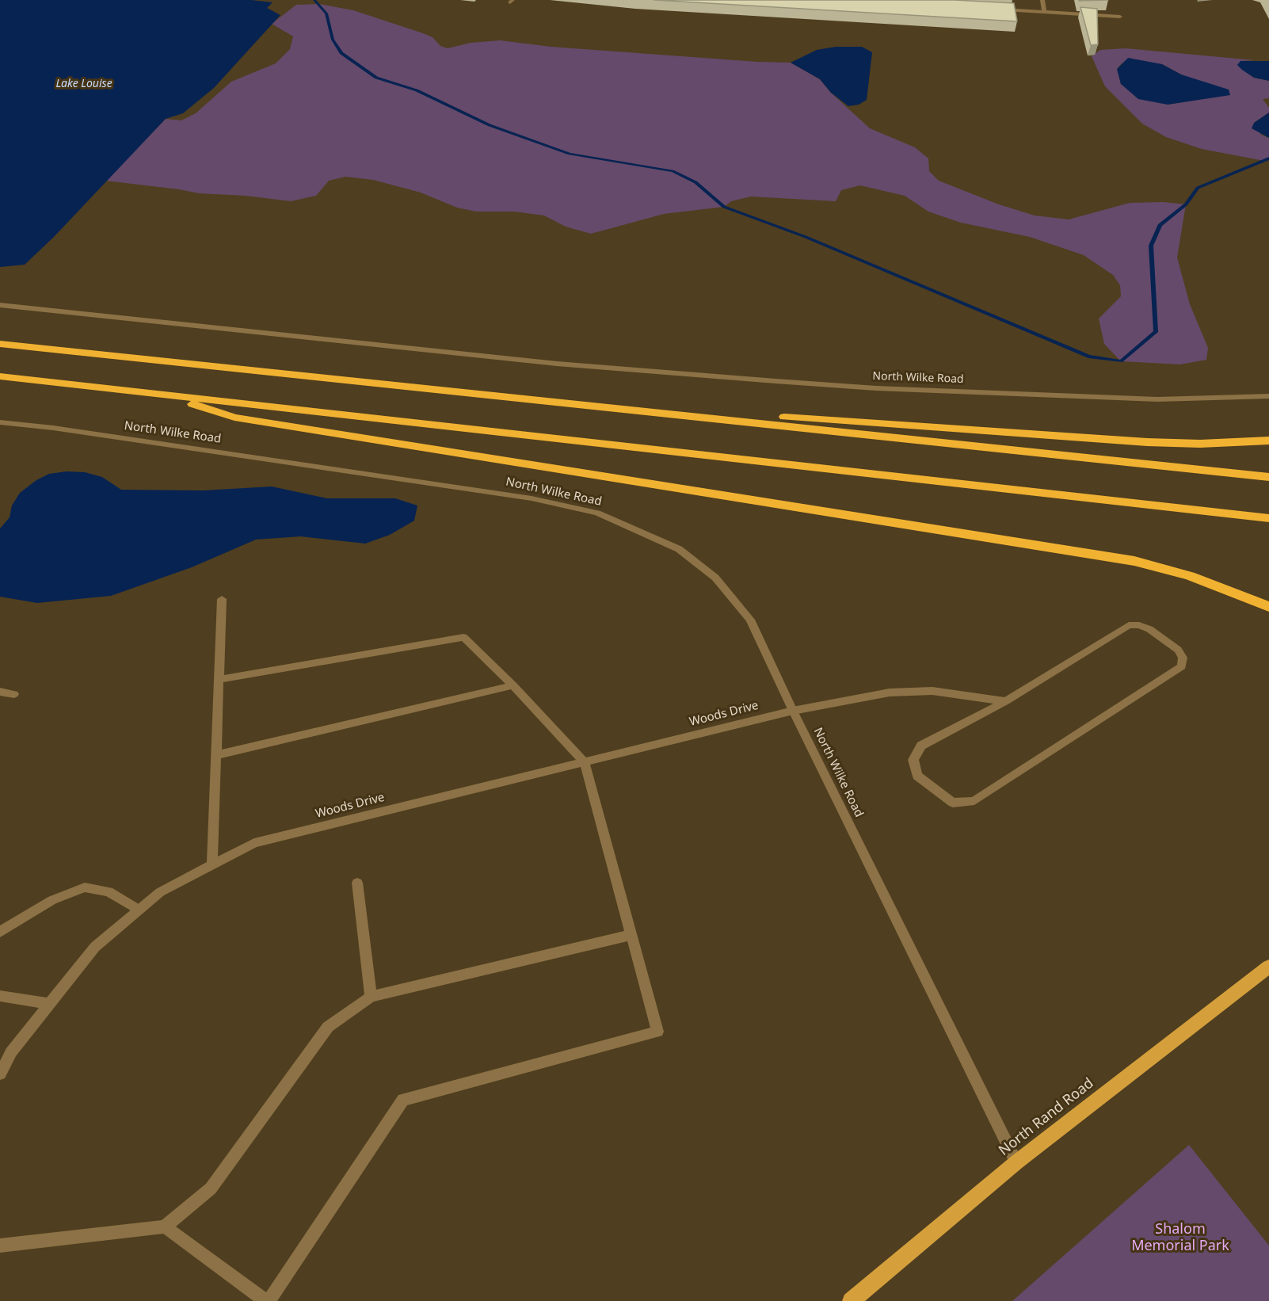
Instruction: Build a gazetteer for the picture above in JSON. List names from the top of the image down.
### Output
{
  "streets": {
    "main road": ["North Rand Road"],
    "street": ["North Wilke Road", "Woods Drive"]
  },
  "crossings": [
    ["North Wilke Road", "Woods Drive"],
    ["North Wilke Road", "North Rand Road"]
  ],
  "water": ["Lake Louise"],
  "parks": ["Shalom Memorial Park"]
}
